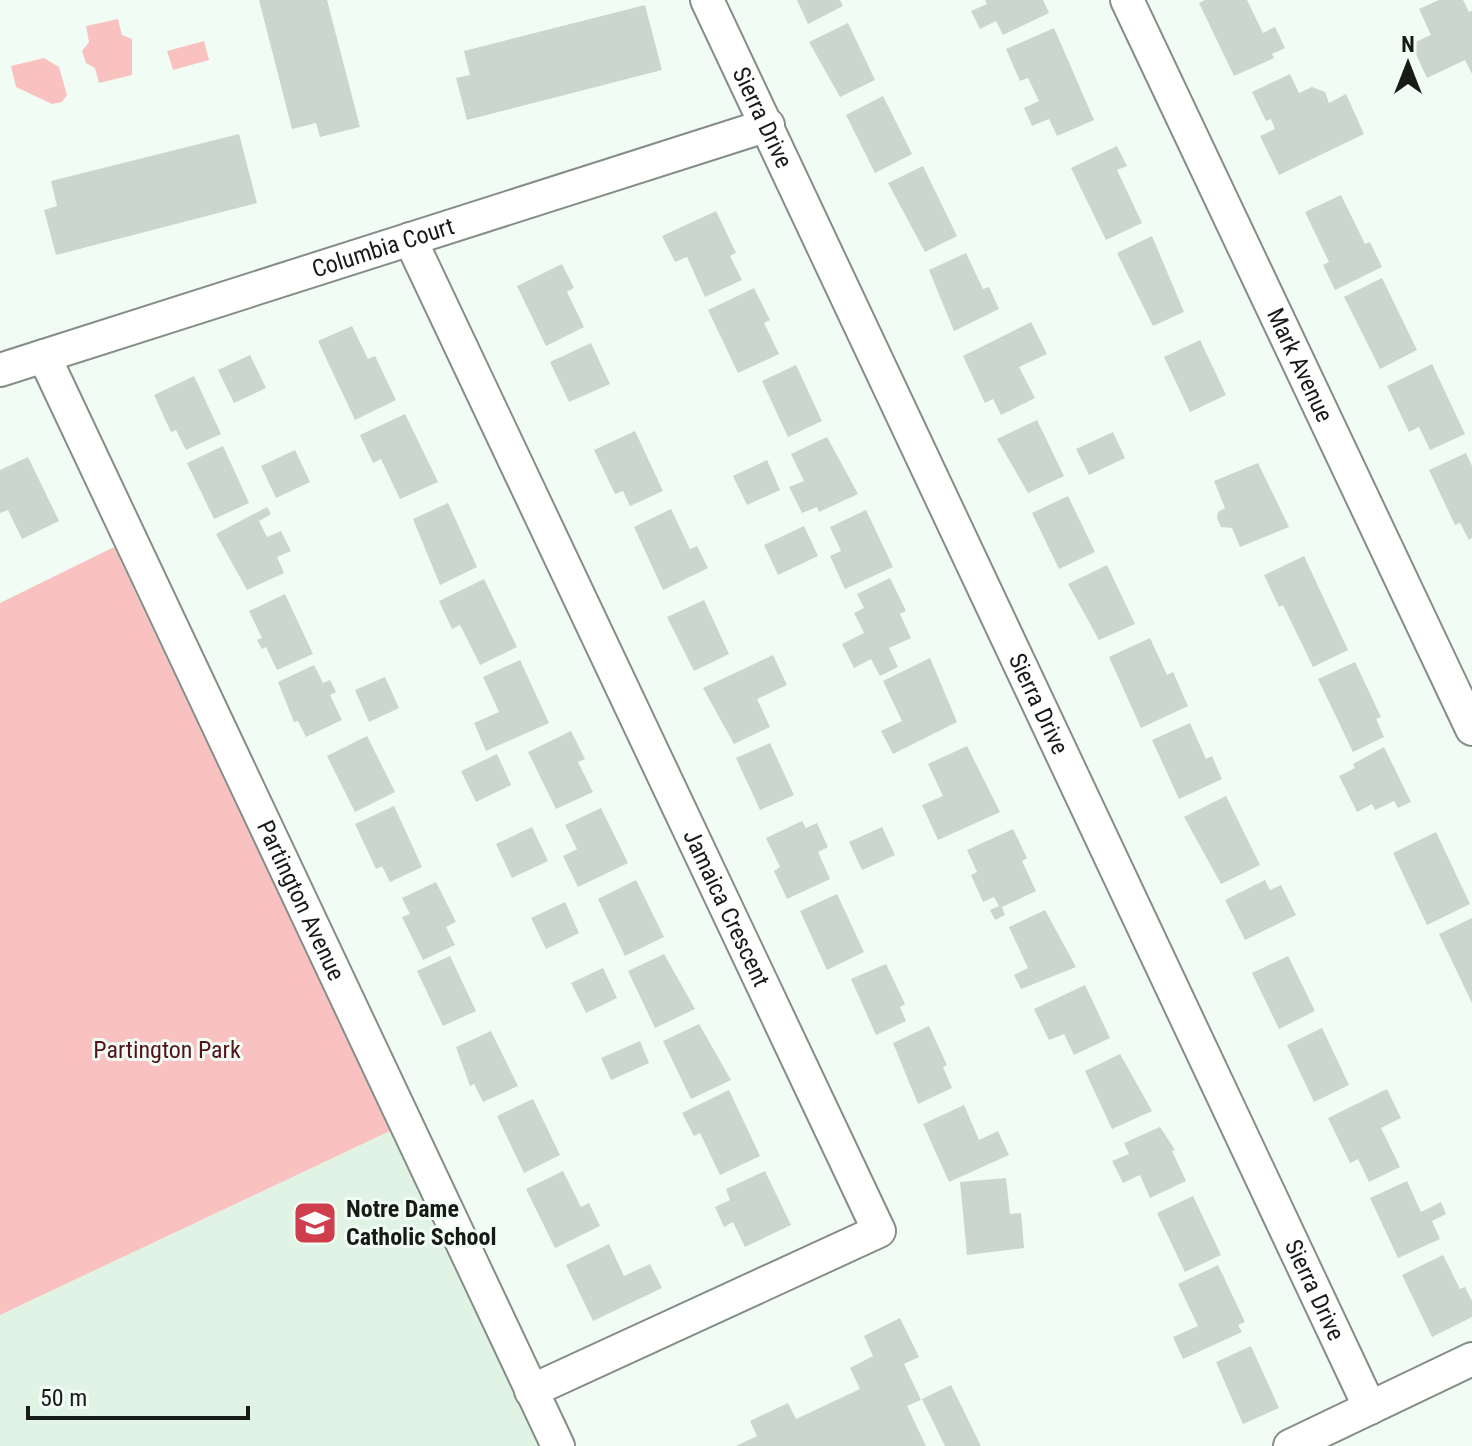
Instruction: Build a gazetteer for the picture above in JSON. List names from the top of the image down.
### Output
{
  "streets": {
    "street": [
      "Sierra Drive",
      "Columbia Court",
      "Mark Avenue",
      "Partington Avenue",
      "Jamaica Crescent"
    ]
  },
  "crossings": [
    ["Sierra Drive", "Columbia Court"],
    ["Columbia Court", "Partington Avenue"],
    ["Columbia Court", "Jamaica Crescent"],
    ["Partington Avenue", "Jamaica Crescent"]
  ],
  "parks": ["Partington Park"],
  "places": {
    "school or university": ["Notre Dame Catholic School"]
  },
  "scale_bar": "50 m",
  "north": "top"
}
